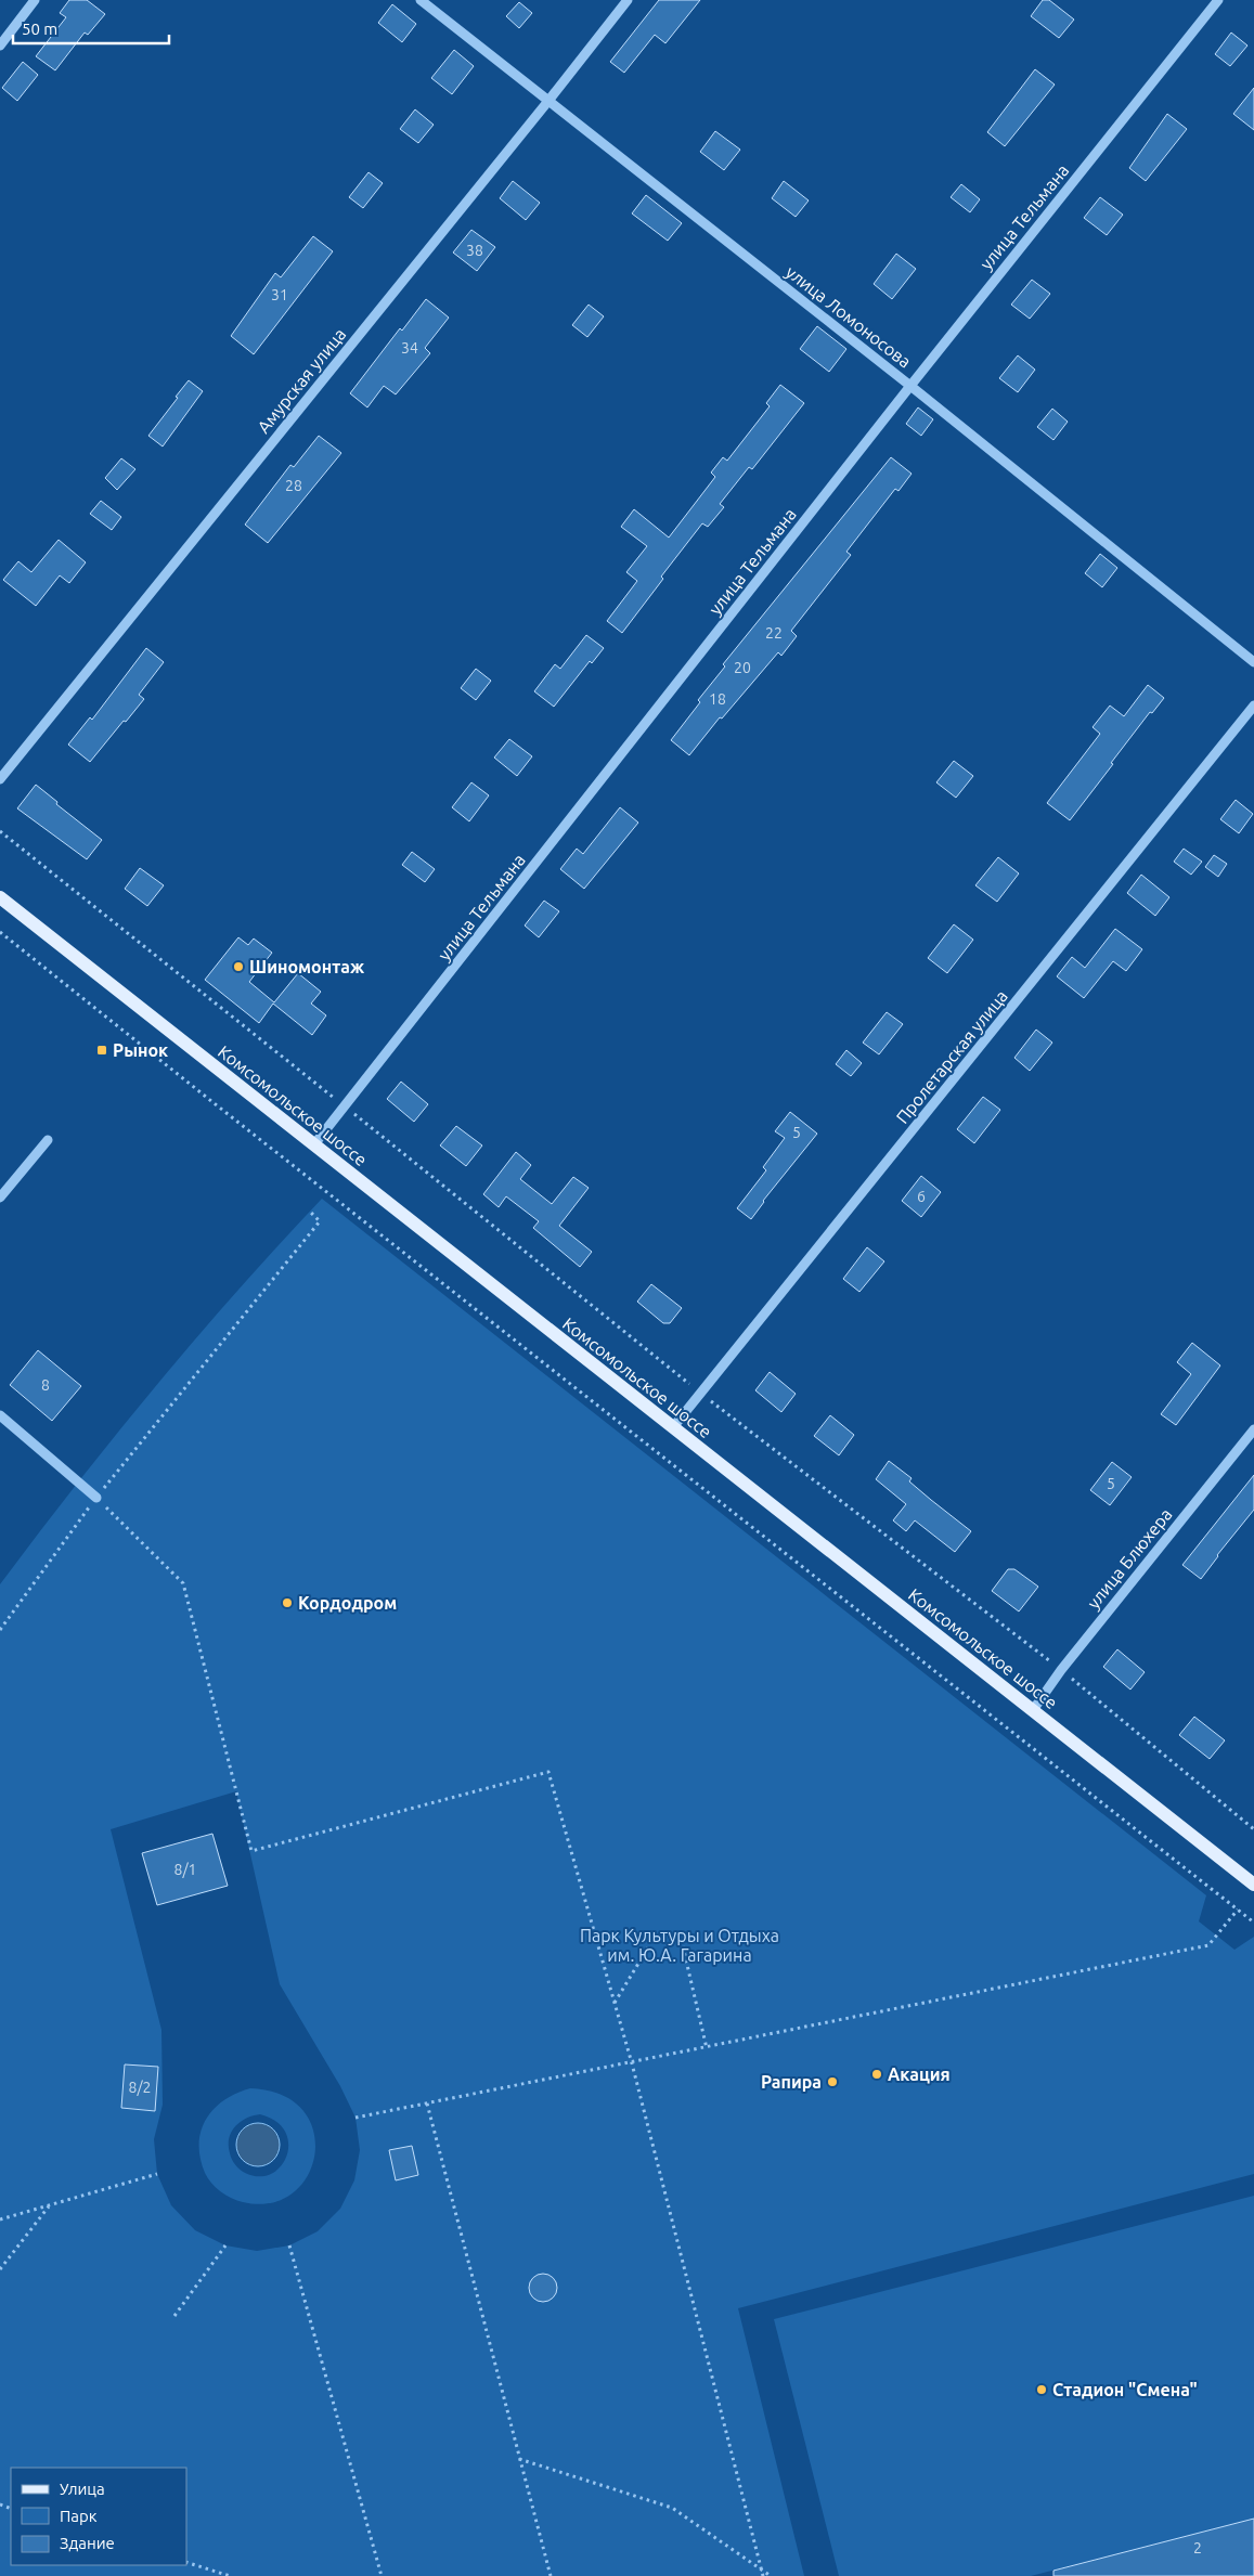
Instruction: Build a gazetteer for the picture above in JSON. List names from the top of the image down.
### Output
{
  "streets": {
    "main road": ["Комсомольское шоссе"],
    "street": [
      "улица Тельмана",
      "улица Ломоносова",
      "Амурская улица",
      "Пролетарская улица",
      "улица Блюхера"
    ]
  },
  "crossings": [
    ["улица Тельмана", "улица Ломоносова"],
    ["улица Тельмана", "Комсомольское шоссе"],
    ["улица Ломоносова", "Амурская улица"],
    ["Пролетарская улица", "Комсомольское шоссе"],
    ["Комсомольское шоссе", "улица Блюхера"]
  ],
  "parks": ["Парк Культуры и Отдыха им. Ю.А. Гагарина"],
  "places": {
    "other": [
      "Шиномонтаж",
      "Кордодром",
      "Акация",
      "Рапира",
      "Стадион \"Смена\""
    ],
    "transit": ["Рынок"]
  },
  "house_numbers": [
    "38",
    "31",
    "34",
    "28",
    "22",
    "20",
    "18",
    "5",
    "6",
    "8",
    "5",
    "8/1",
    "8/2",
    "2"
  ],
  "legend": ["Улица", "Парк", "Здание"],
  "scale_bar": "50 m"
}
